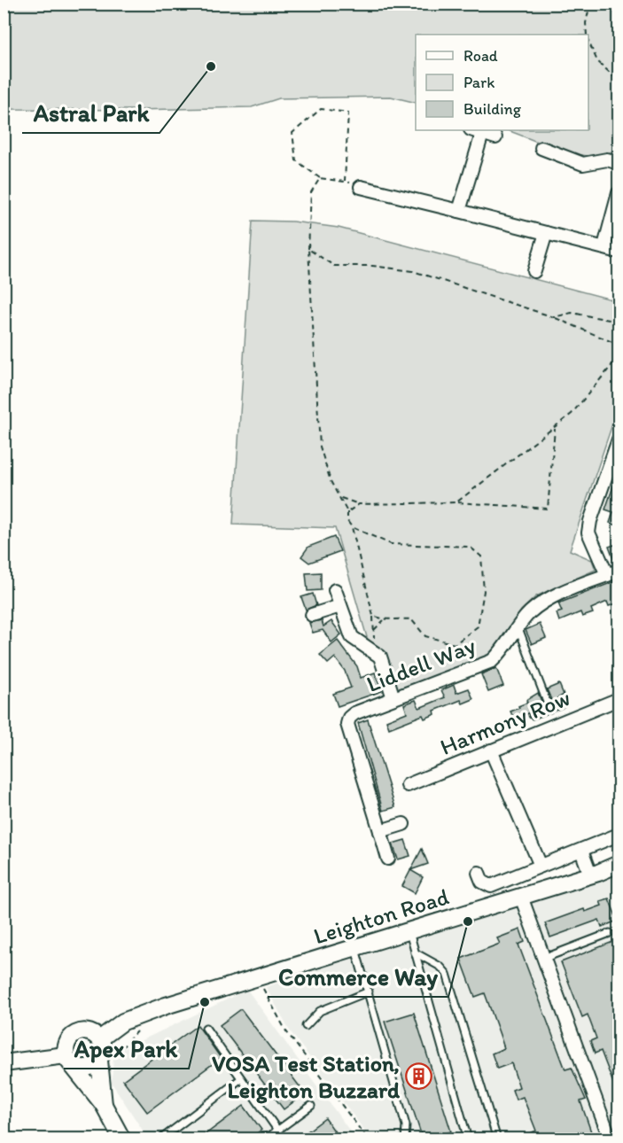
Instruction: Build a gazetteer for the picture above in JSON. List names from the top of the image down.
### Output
{
  "streets": {
    "street": ["Liddell Way", "Harmony Row", "Leighton Road"]
  },
  "places": {
    "other": ["Astral Park", "Commerce Way", "Apex Park"],
    "building": ["VOSA Test Station, Leighton Buzzard"]
  },
  "legend": ["Road", "Park", "Building"]
}
